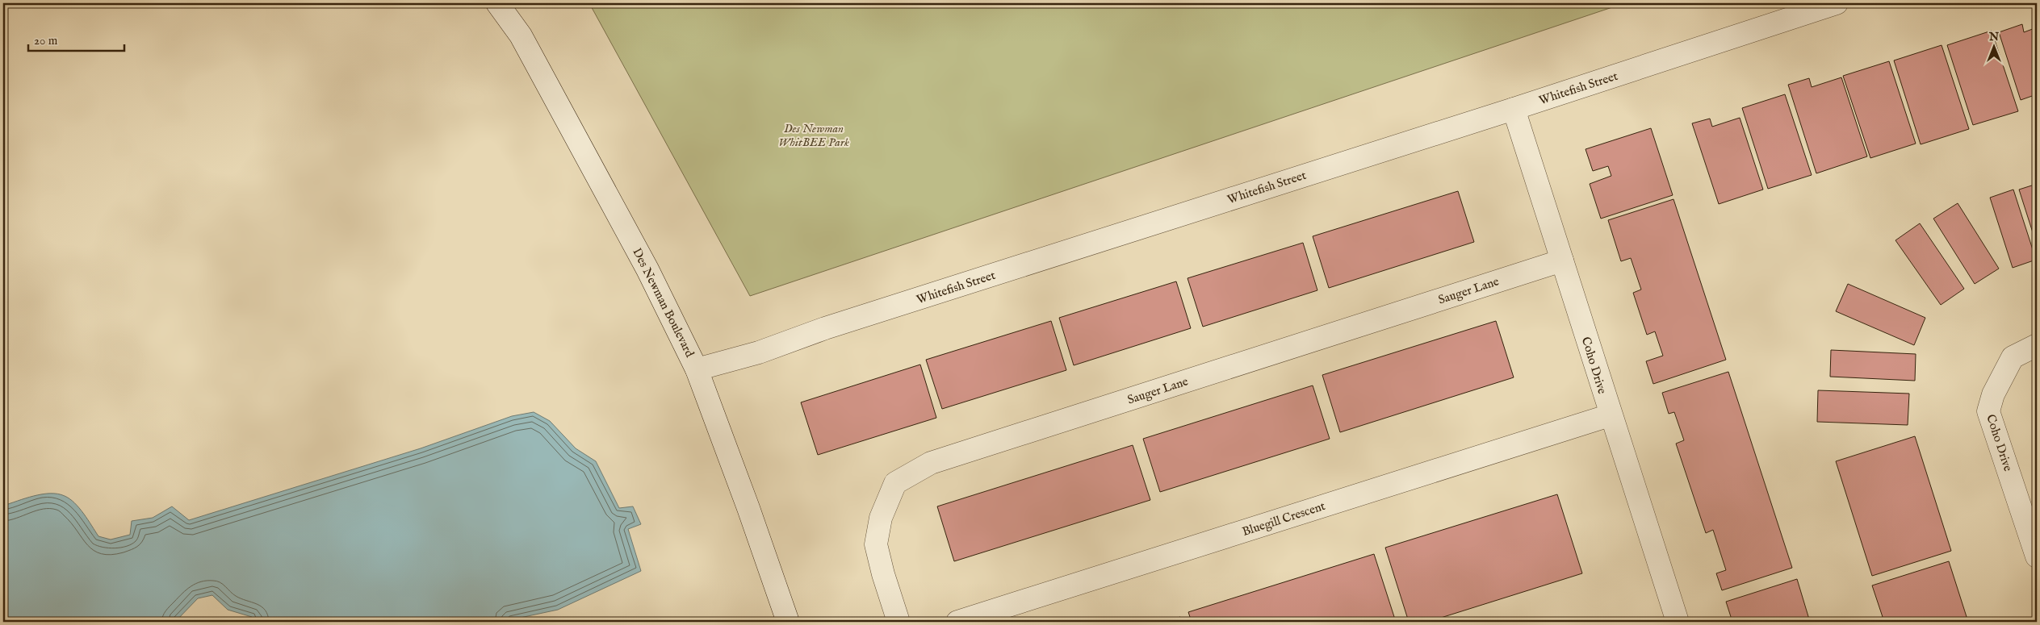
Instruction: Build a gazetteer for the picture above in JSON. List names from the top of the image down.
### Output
{
  "streets": {
    "street": [
      "Whitefish Street",
      "Sauger Lane",
      "Des Newman Boulevard",
      "Coho Drive",
      "Bluegill Crescent"
    ]
  },
  "crossings": [
    ["Whitefish Street", "Des Newman Boulevard"],
    ["Whitefish Street", "Coho Drive"],
    ["Sauger Lane", "Coho Drive"],
    ["Coho Drive", "Bluegill Crescent"]
  ],
  "parks": ["Des Newman WhitBEE Park"],
  "scale_bar": "20 m",
  "north": "top"
}
